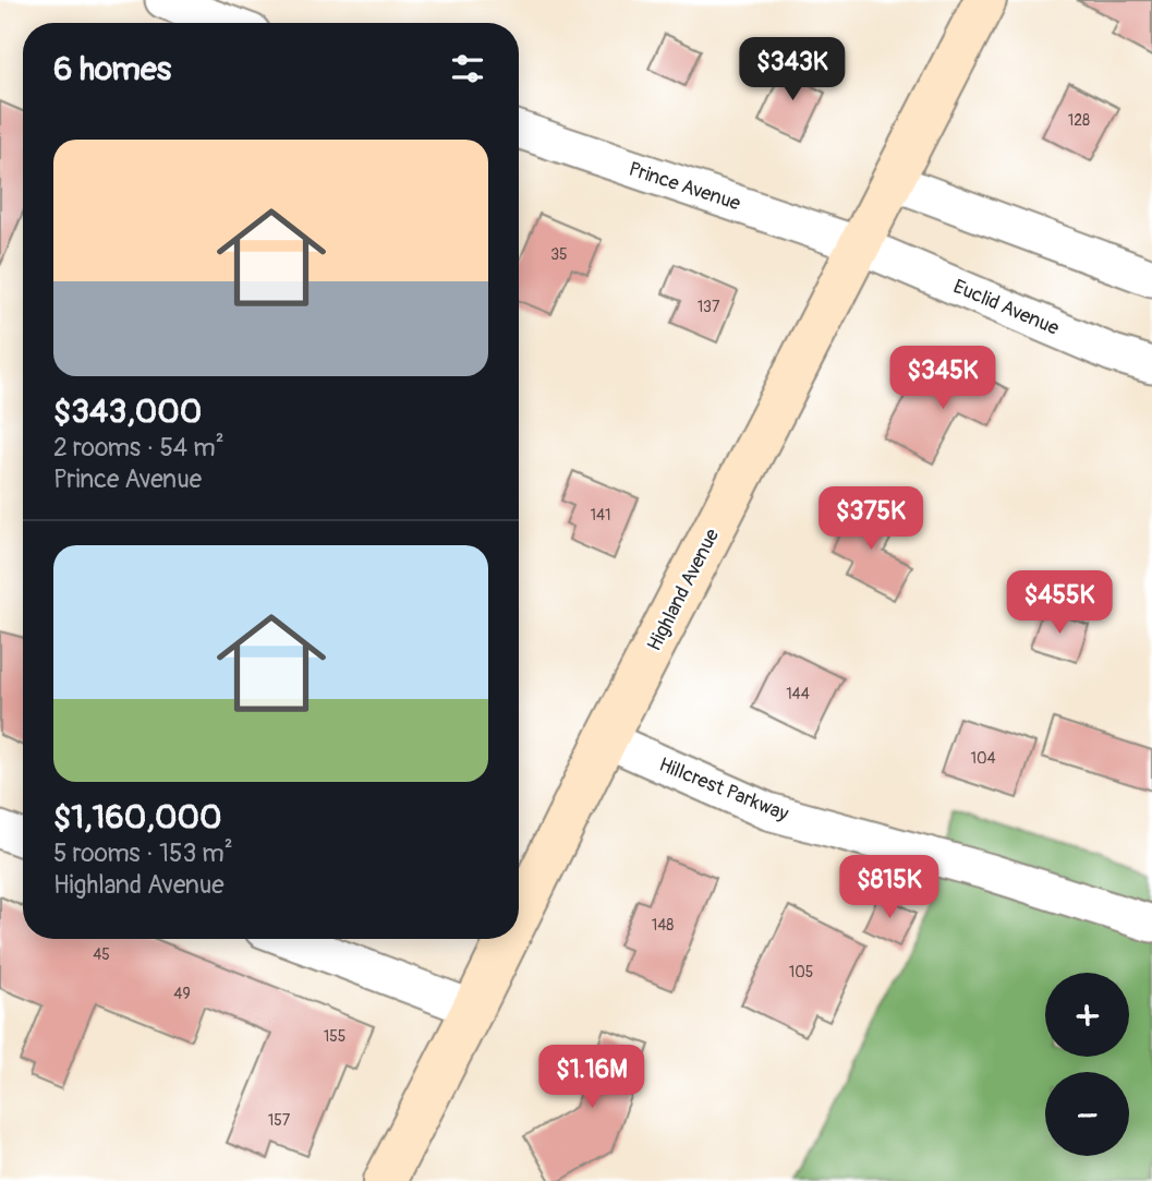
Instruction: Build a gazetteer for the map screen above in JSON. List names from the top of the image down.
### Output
{
  "streets": {
    "main road": ["Highland Avenue"],
    "street": ["Prince Avenue", "Euclid Avenue", "Hillcrest Parkway"]
  },
  "crossings": [
    ["Prince Avenue", "Euclid Avenue"],
    ["Prince Avenue", "Highland Avenue"],
    ["Euclid Avenue", "Highland Avenue"],
    ["Highland Avenue", "Hillcrest Parkway"]
  ],
  "house_numbers": [
    "128",
    "35",
    "137",
    "141",
    "144",
    "104",
    "148",
    "45",
    "105",
    "49",
    "155",
    "157"
  ],
  "page": {
    "heading": "6 homes",
    "price": [
      "$343K",
      "$345K",
      "$375K",
      "$455K",
      "$815K",
      "$1.16M"
    ],
    "list": [
      {
        "name": "$343,000",
        "note": "2 rooms · 54 m² · Prince Avenue"
      },
      {
        "name": "$1,160,000",
        "note": "5 rooms · 153 m² · Highland Avenue"
      }
    ],
    "map_buttons": ["+", "−"]
  }
}
